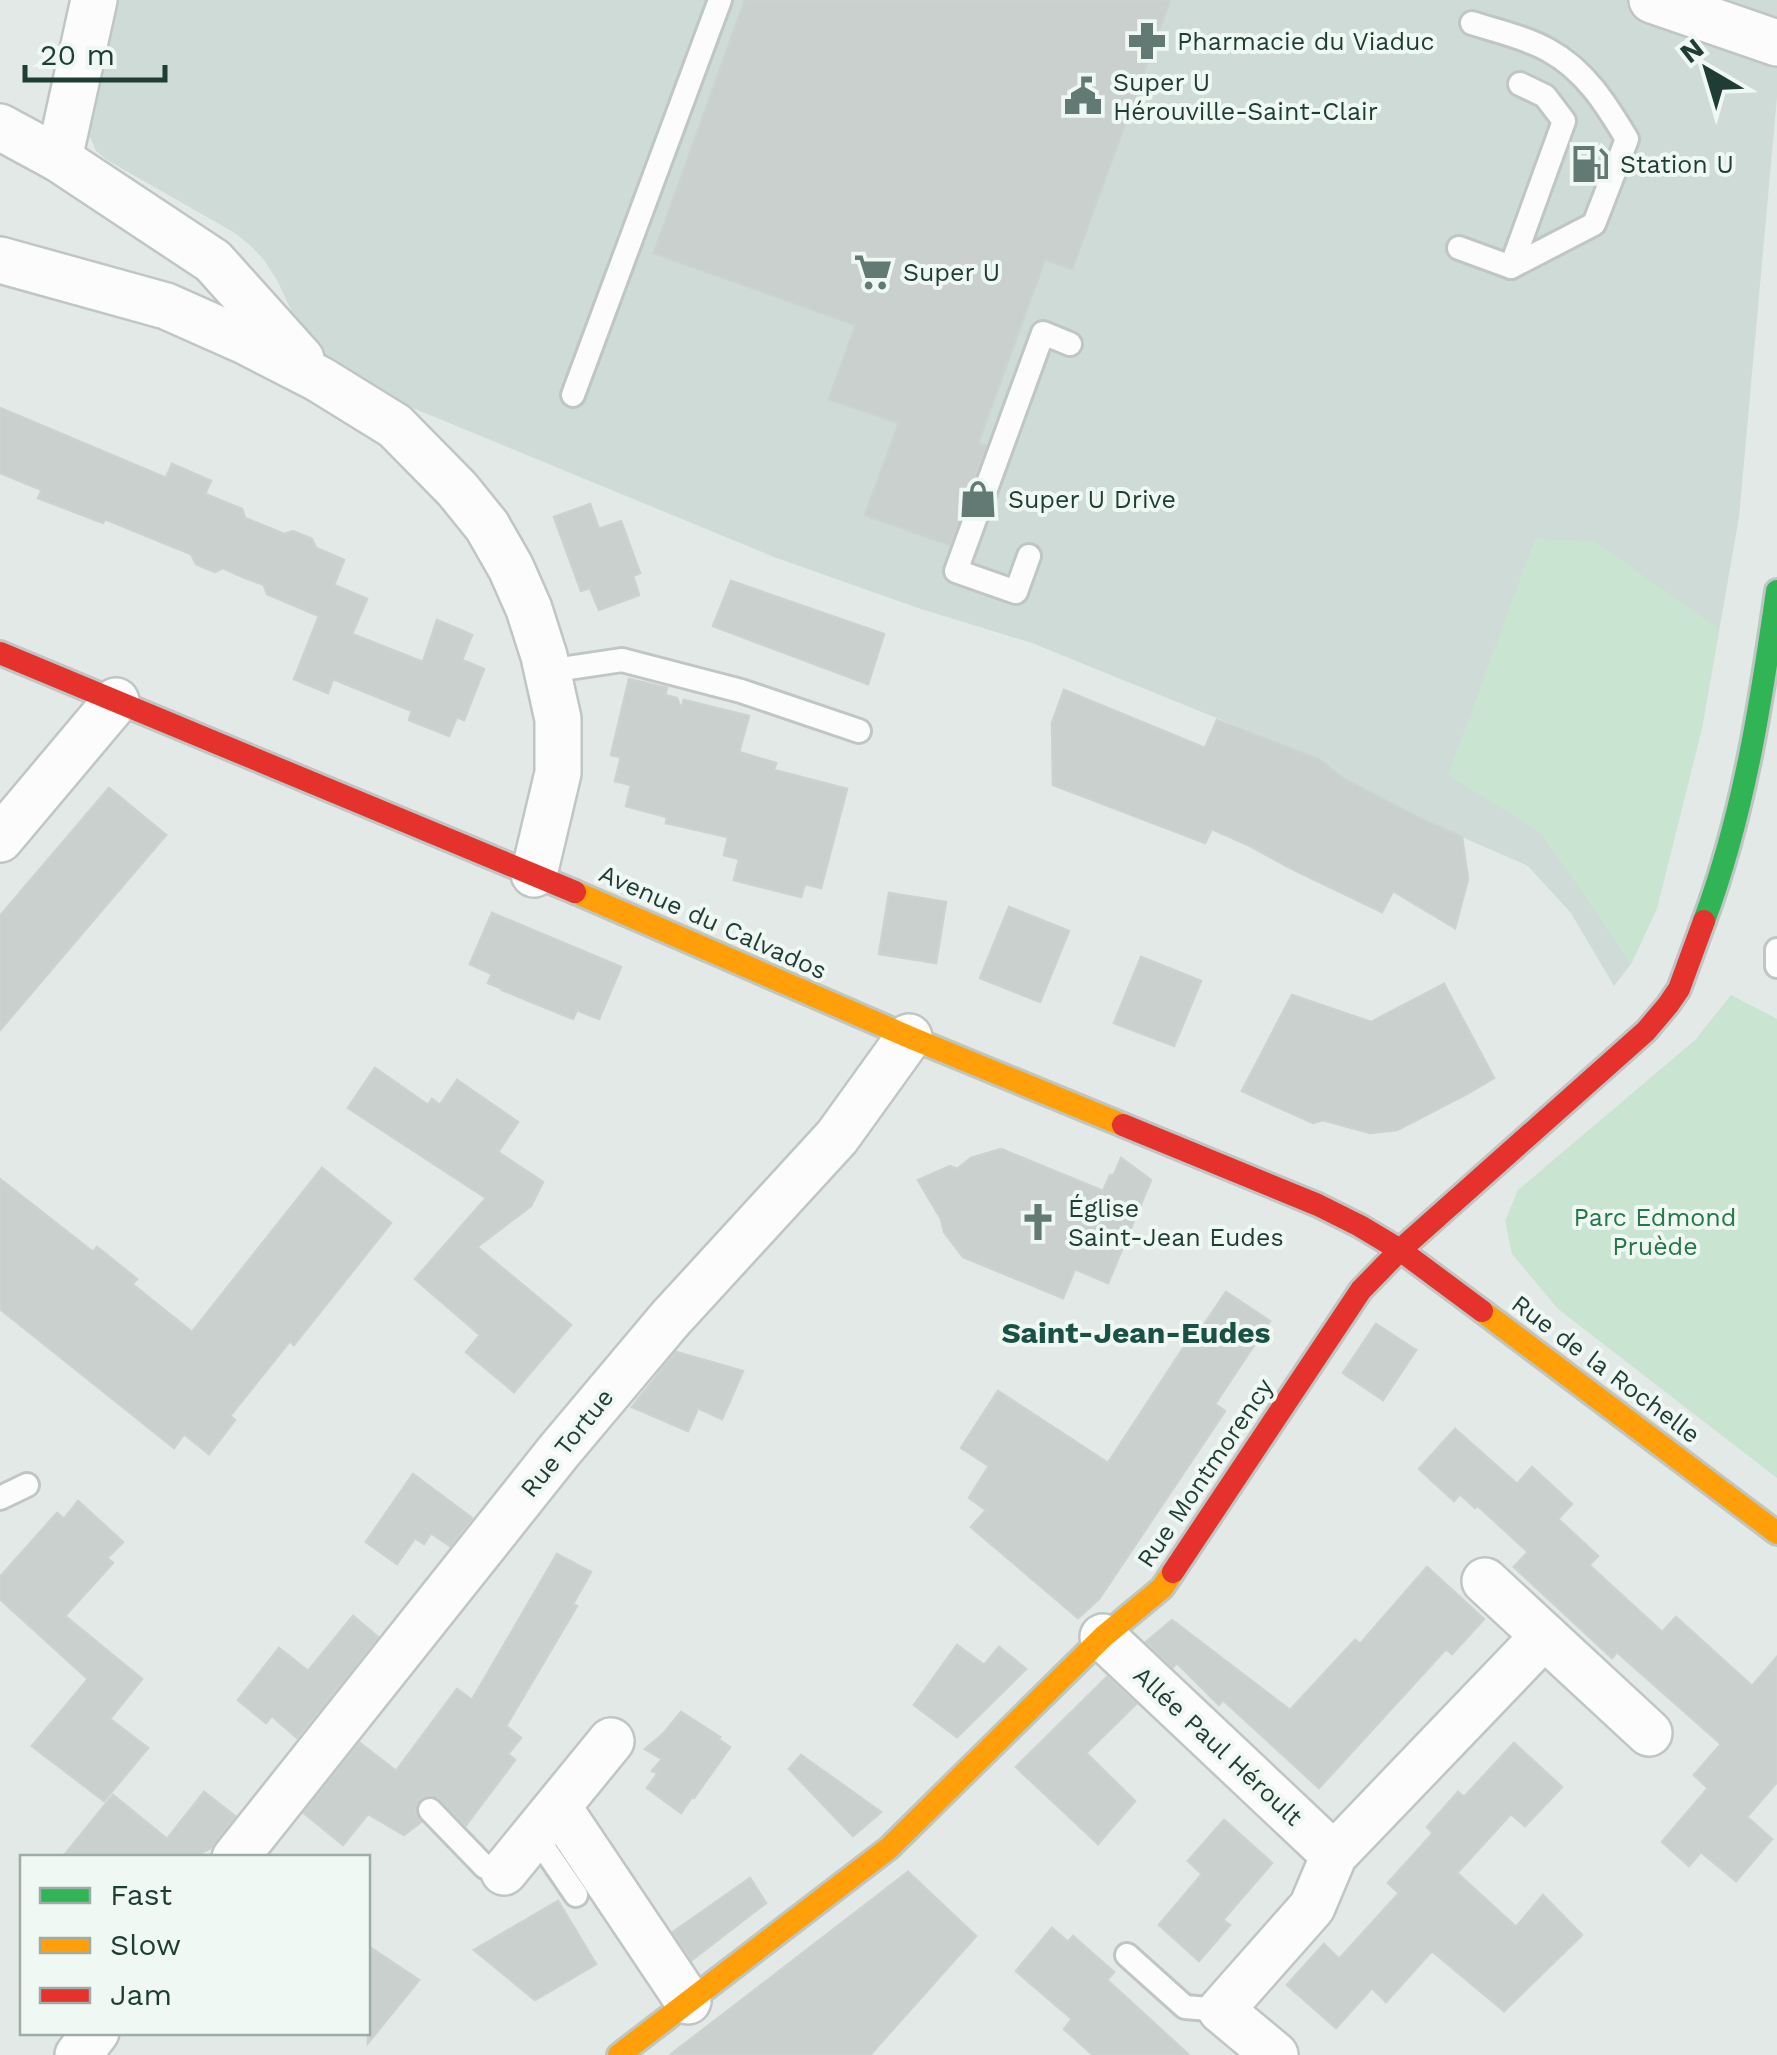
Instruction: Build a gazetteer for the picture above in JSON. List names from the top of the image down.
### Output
{
  "streets": {
    "street": [
      "Avenue du Calvados",
      "Rue de la Rochelle",
      "Rue Tortue",
      "Rue Montmorency",
      "Allée Paul Héroult"
    ]
  },
  "crossings": [
    ["Avenue du Calvados", "Rue de la Rochelle"],
    ["Avenue du Calvados", "Rue Tortue"],
    ["Avenue du Calvados", "Rue Montmorency"],
    ["Rue de la Rochelle", "Rue Montmorency"],
    ["Rue Montmorency", "Allée Paul Héroult"]
  ],
  "districts": ["Saint-Jean-Eudes"],
  "parks": ["Parc Edmond Pruède"],
  "places": {
    "pharmacy": ["Pharmacie du Viaduc"],
    "public building": ["Super U Hérouville-Saint-Clair"],
    "fuel station": ["Station U"],
    "supermarket": ["Super U"],
    "shop": ["Super U Drive"],
    "church": ["Église Saint-Jean Eudes"]
  },
  "legend": ["Fast", "Slow", "Jam"],
  "scale_bar": "20 m",
  "north": "top left"
}
